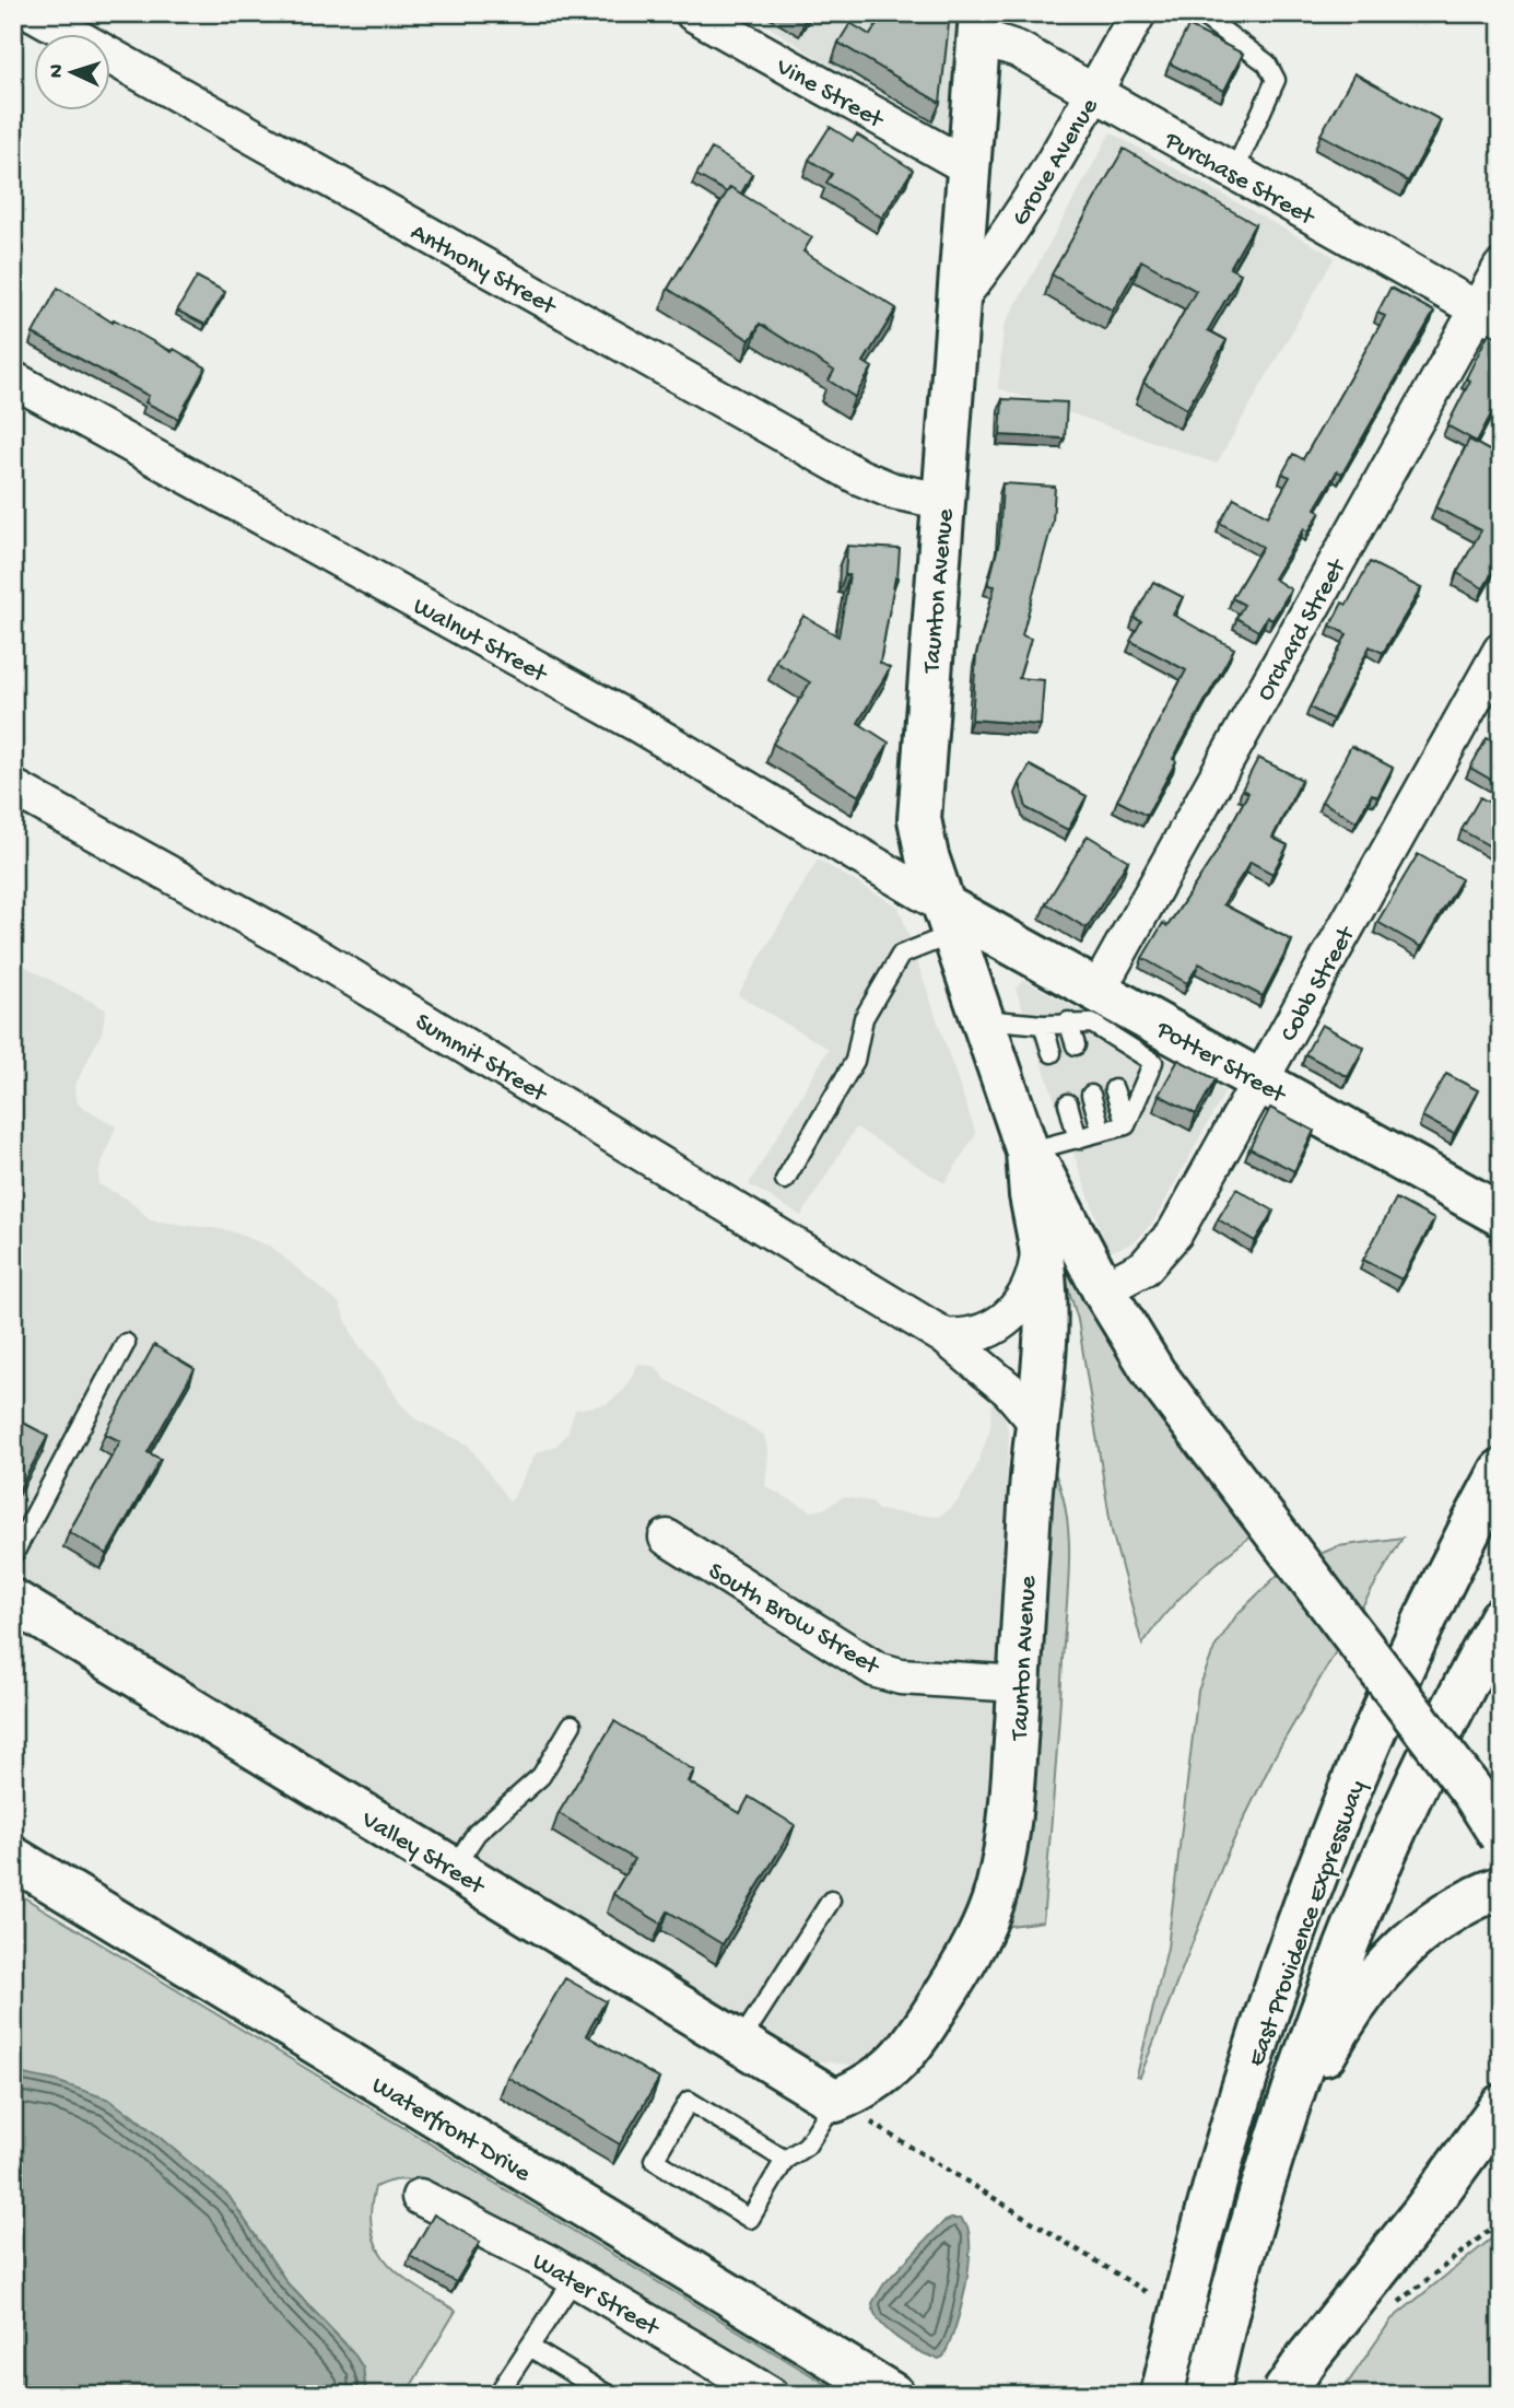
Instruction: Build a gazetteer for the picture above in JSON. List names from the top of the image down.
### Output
{
  "streets": {
    "main road": [
      "Taunton Avenue",
      "Potter Street",
      "Valley Street",
      "East Providence Expressway",
      "Waterfront Drive"
    ],
    "street": [
      "Vine Street",
      "Grove Avenue",
      "Purchase Street",
      "Anthony Street",
      "Orchard Street",
      "Walnut Street",
      "Cobb Street",
      "Summit Street",
      "South Brow Street",
      "Water Street"
    ]
  },
  "crossings": [
    ["Vine Street", "Taunton Avenue"],
    ["Grove Avenue", "Purchase Street"],
    ["Grove Avenue", "Taunton Avenue"],
    ["Purchase Street", "Taunton Avenue"],
    ["Purchase Street", "Orchard Street"],
    ["Anthony Street", "Taunton Avenue"],
    ["Taunton Avenue", "Walnut Street"],
    ["Taunton Avenue", "Cobb Street"],
    ["Taunton Avenue", "Summit Street"],
    ["Taunton Avenue", "Potter Street"],
    ["Taunton Avenue", "South Brow Street"],
    ["Taunton Avenue", "Valley Street"],
    ["Orchard Street", "Potter Street"],
    ["Walnut Street", "Potter Street"],
    ["Cobb Street", "Potter Street"]
  ],
  "north": "left"
}
